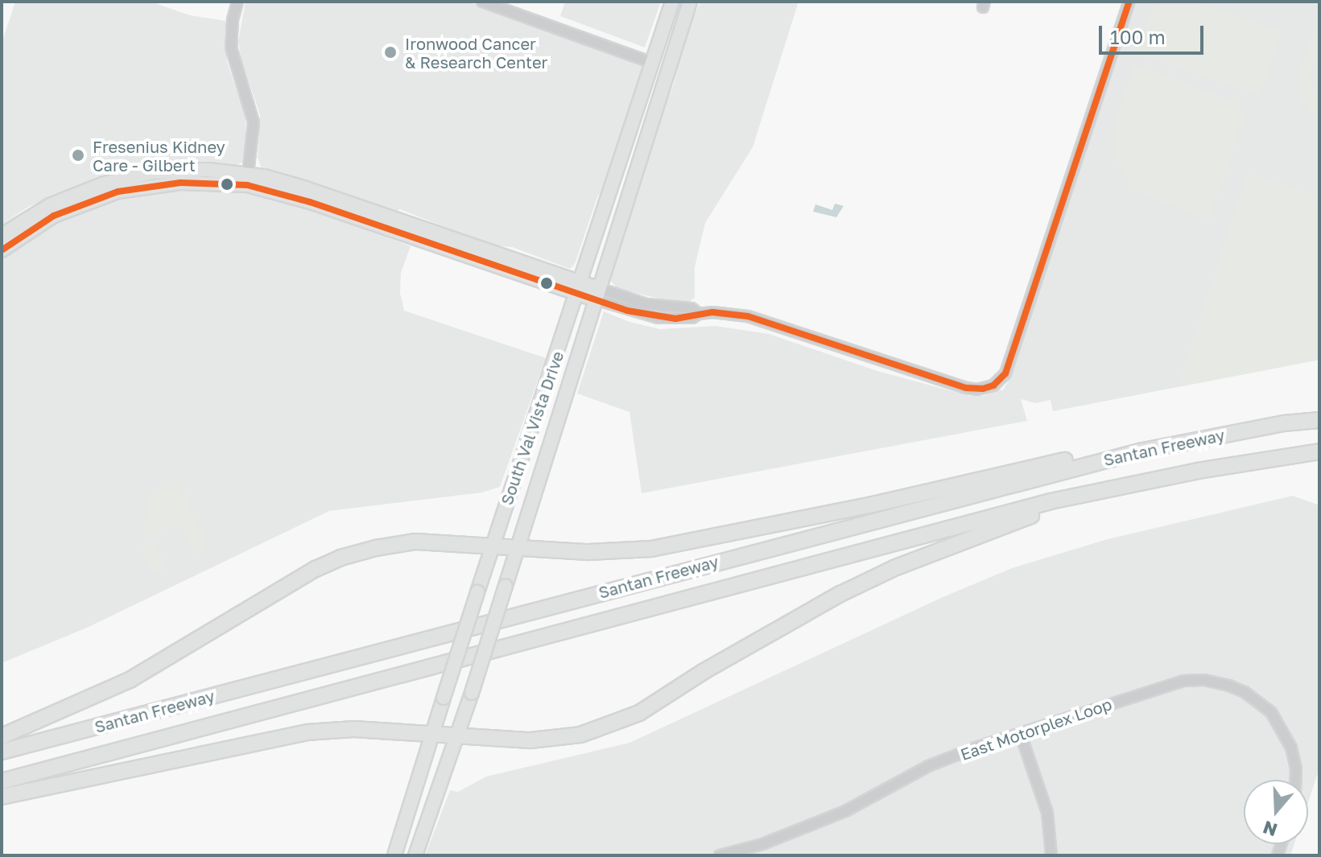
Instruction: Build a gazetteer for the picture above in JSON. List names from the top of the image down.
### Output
{
  "streets": {
    "highway": ["Santan Freeway"],
    "main road": ["South Val Vista Drive"],
    "street": ["East Motorplex Loop"]
  },
  "places": ["Ironwood Cancer & Research Center", "Fresenius Kidney Care - Gilbert"],
  "scale_bar": "100 m",
  "north": "bottom"
}
